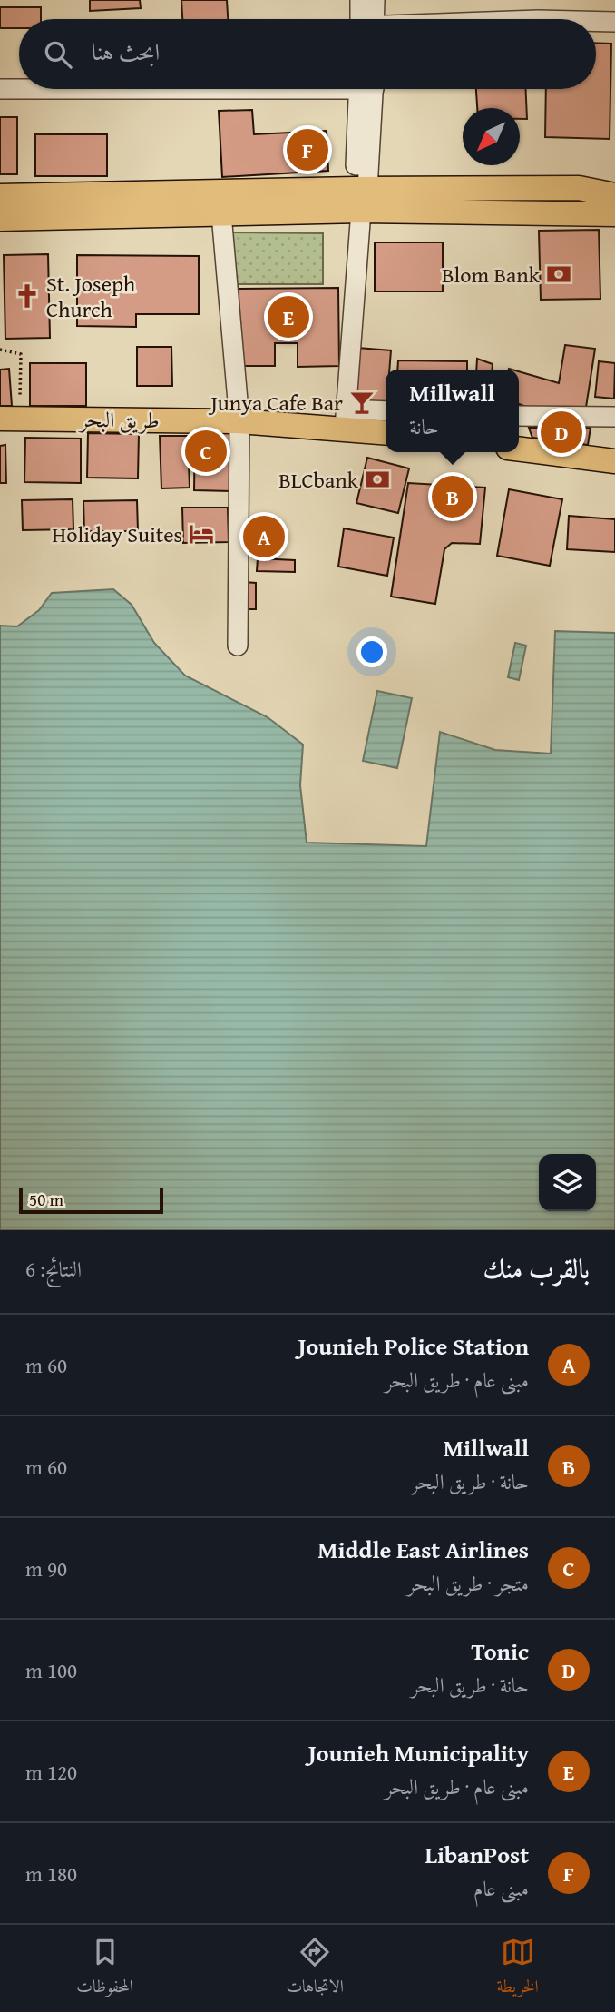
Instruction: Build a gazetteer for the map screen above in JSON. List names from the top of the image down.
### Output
{
  "streets": {
    "main road": ["طريق البحر"]
  },
  "places": {
    "bank": ["Blom Bank", "BLCbank"],
    "church": ["St. Joseph Church"],
    "bar": ["Junya Cafe Bar"],
    "hotel": ["Holiday Suites"]
  },
  "scale_bar": "50 m",
  "north": "bottom left",
  "page": {
    "search": "ابحث هنا",
    "pins": [
      "F",
      "E",
      "D",
      "C",
      "B",
      "A"
    ],
    "popup": ["Millwall", "حانة"],
    "scale": "50 m",
    "heading": ["بالقرب منك", "النتائج: 6"],
    "list": [
      {
        "mark": "A",
        "name": "Jounieh Police Station",
        "note": "مبنى عام · طريق البحر",
        "value": "60 m"
      },
      {
        "mark": "B",
        "name": "Millwall",
        "note": "حانة · طريق البحر",
        "value": "60 m"
      },
      {
        "mark": "C",
        "name": "Middle East Airlines",
        "note": "متجر · طريق البحر",
        "value": "90 m"
      },
      {
        "mark": "D",
        "name": "Tonic",
        "note": "حانة · طريق البحر",
        "value": "100 m"
      },
      {
        "mark": "E",
        "name": "Jounieh Municipality",
        "note": "مبنى عام · طريق البحر",
        "value": "120 m"
      },
      {
        "mark": "F",
        "name": "LibanPost",
        "note": "مبنى عام",
        "value": "180 m"
      }
    ],
    "nav": ["الخريطة", "الاتجاهات", "المحفوظات"]
  }
}
